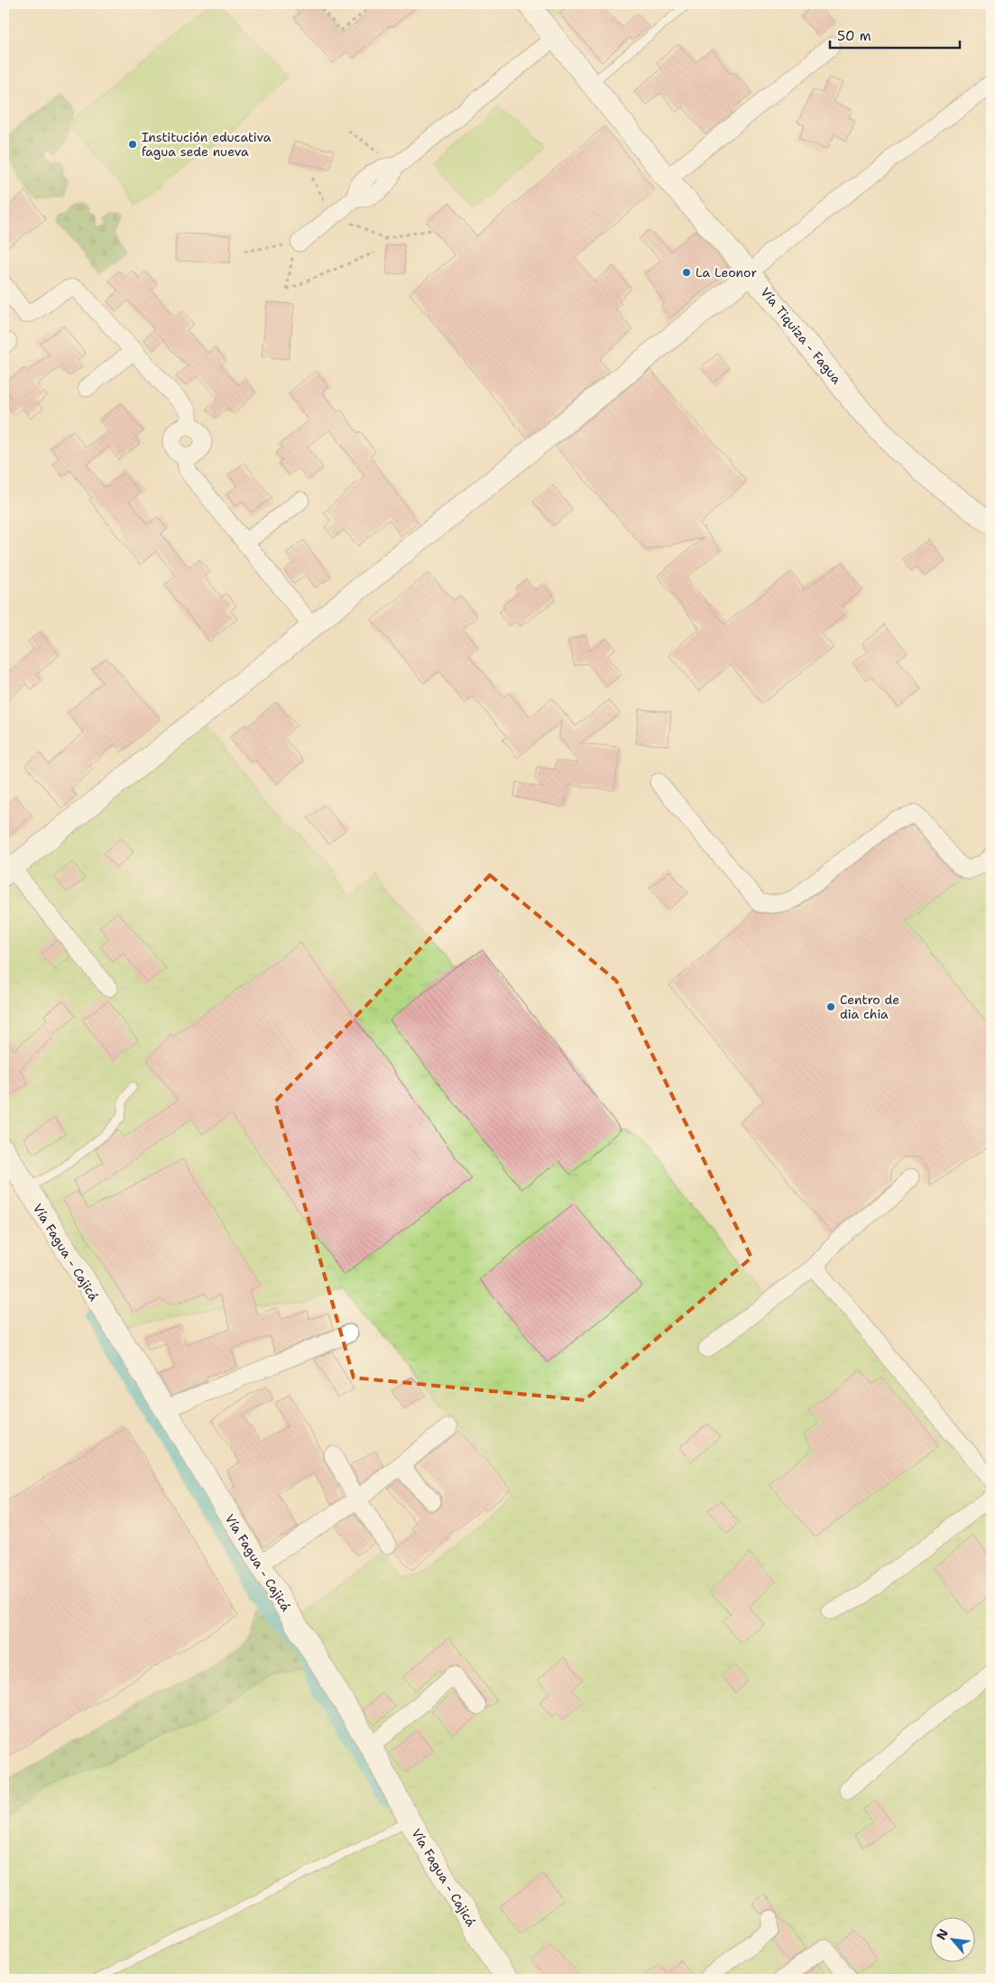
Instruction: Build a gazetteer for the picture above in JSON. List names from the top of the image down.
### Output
{
  "streets": {
    "street": ["Vía Tiquiza - Fagua", "Vía Fagua - Cajicá"]
  },
  "places": ["Institución educativa fagua sede nueva", "La Leonor", "Centro de dia chia"],
  "scale_bar": "50 m",
  "north": "top left"
}
